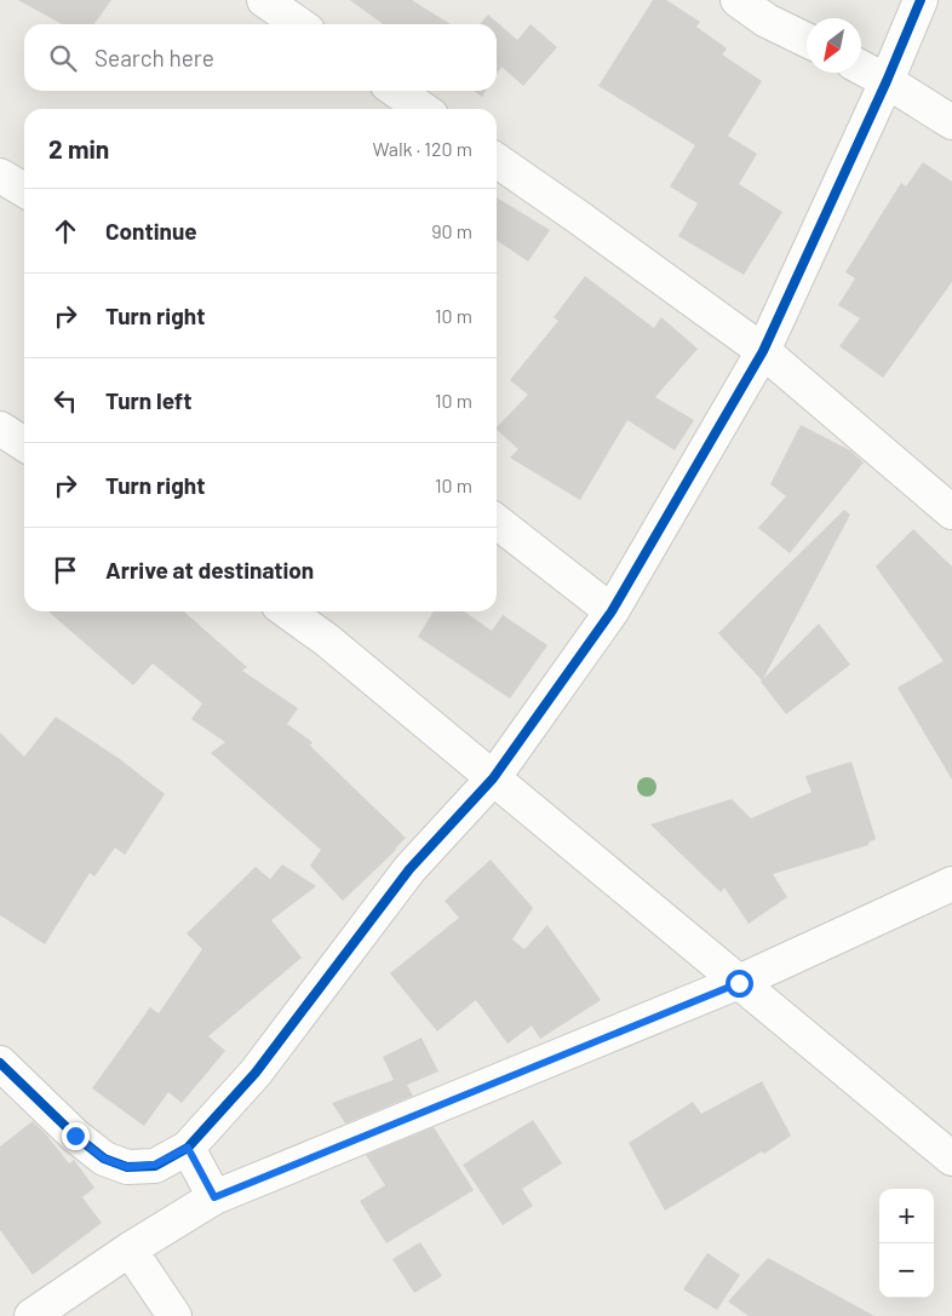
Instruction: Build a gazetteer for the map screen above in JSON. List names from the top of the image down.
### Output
{
  "north": "bottom left",
  "page": {
    "search": "Search here",
    "heading": ["2 min", "Walk · 120 m"],
    "list": [
      ["Continue", "90 m"],
      ["Turn right", "10 m"],
      ["Turn left", "10 m"],
      ["Turn right", "10 m"],
      "Arrive at destination"
    ],
    "map_buttons": ["+", "−"]
  }
}
